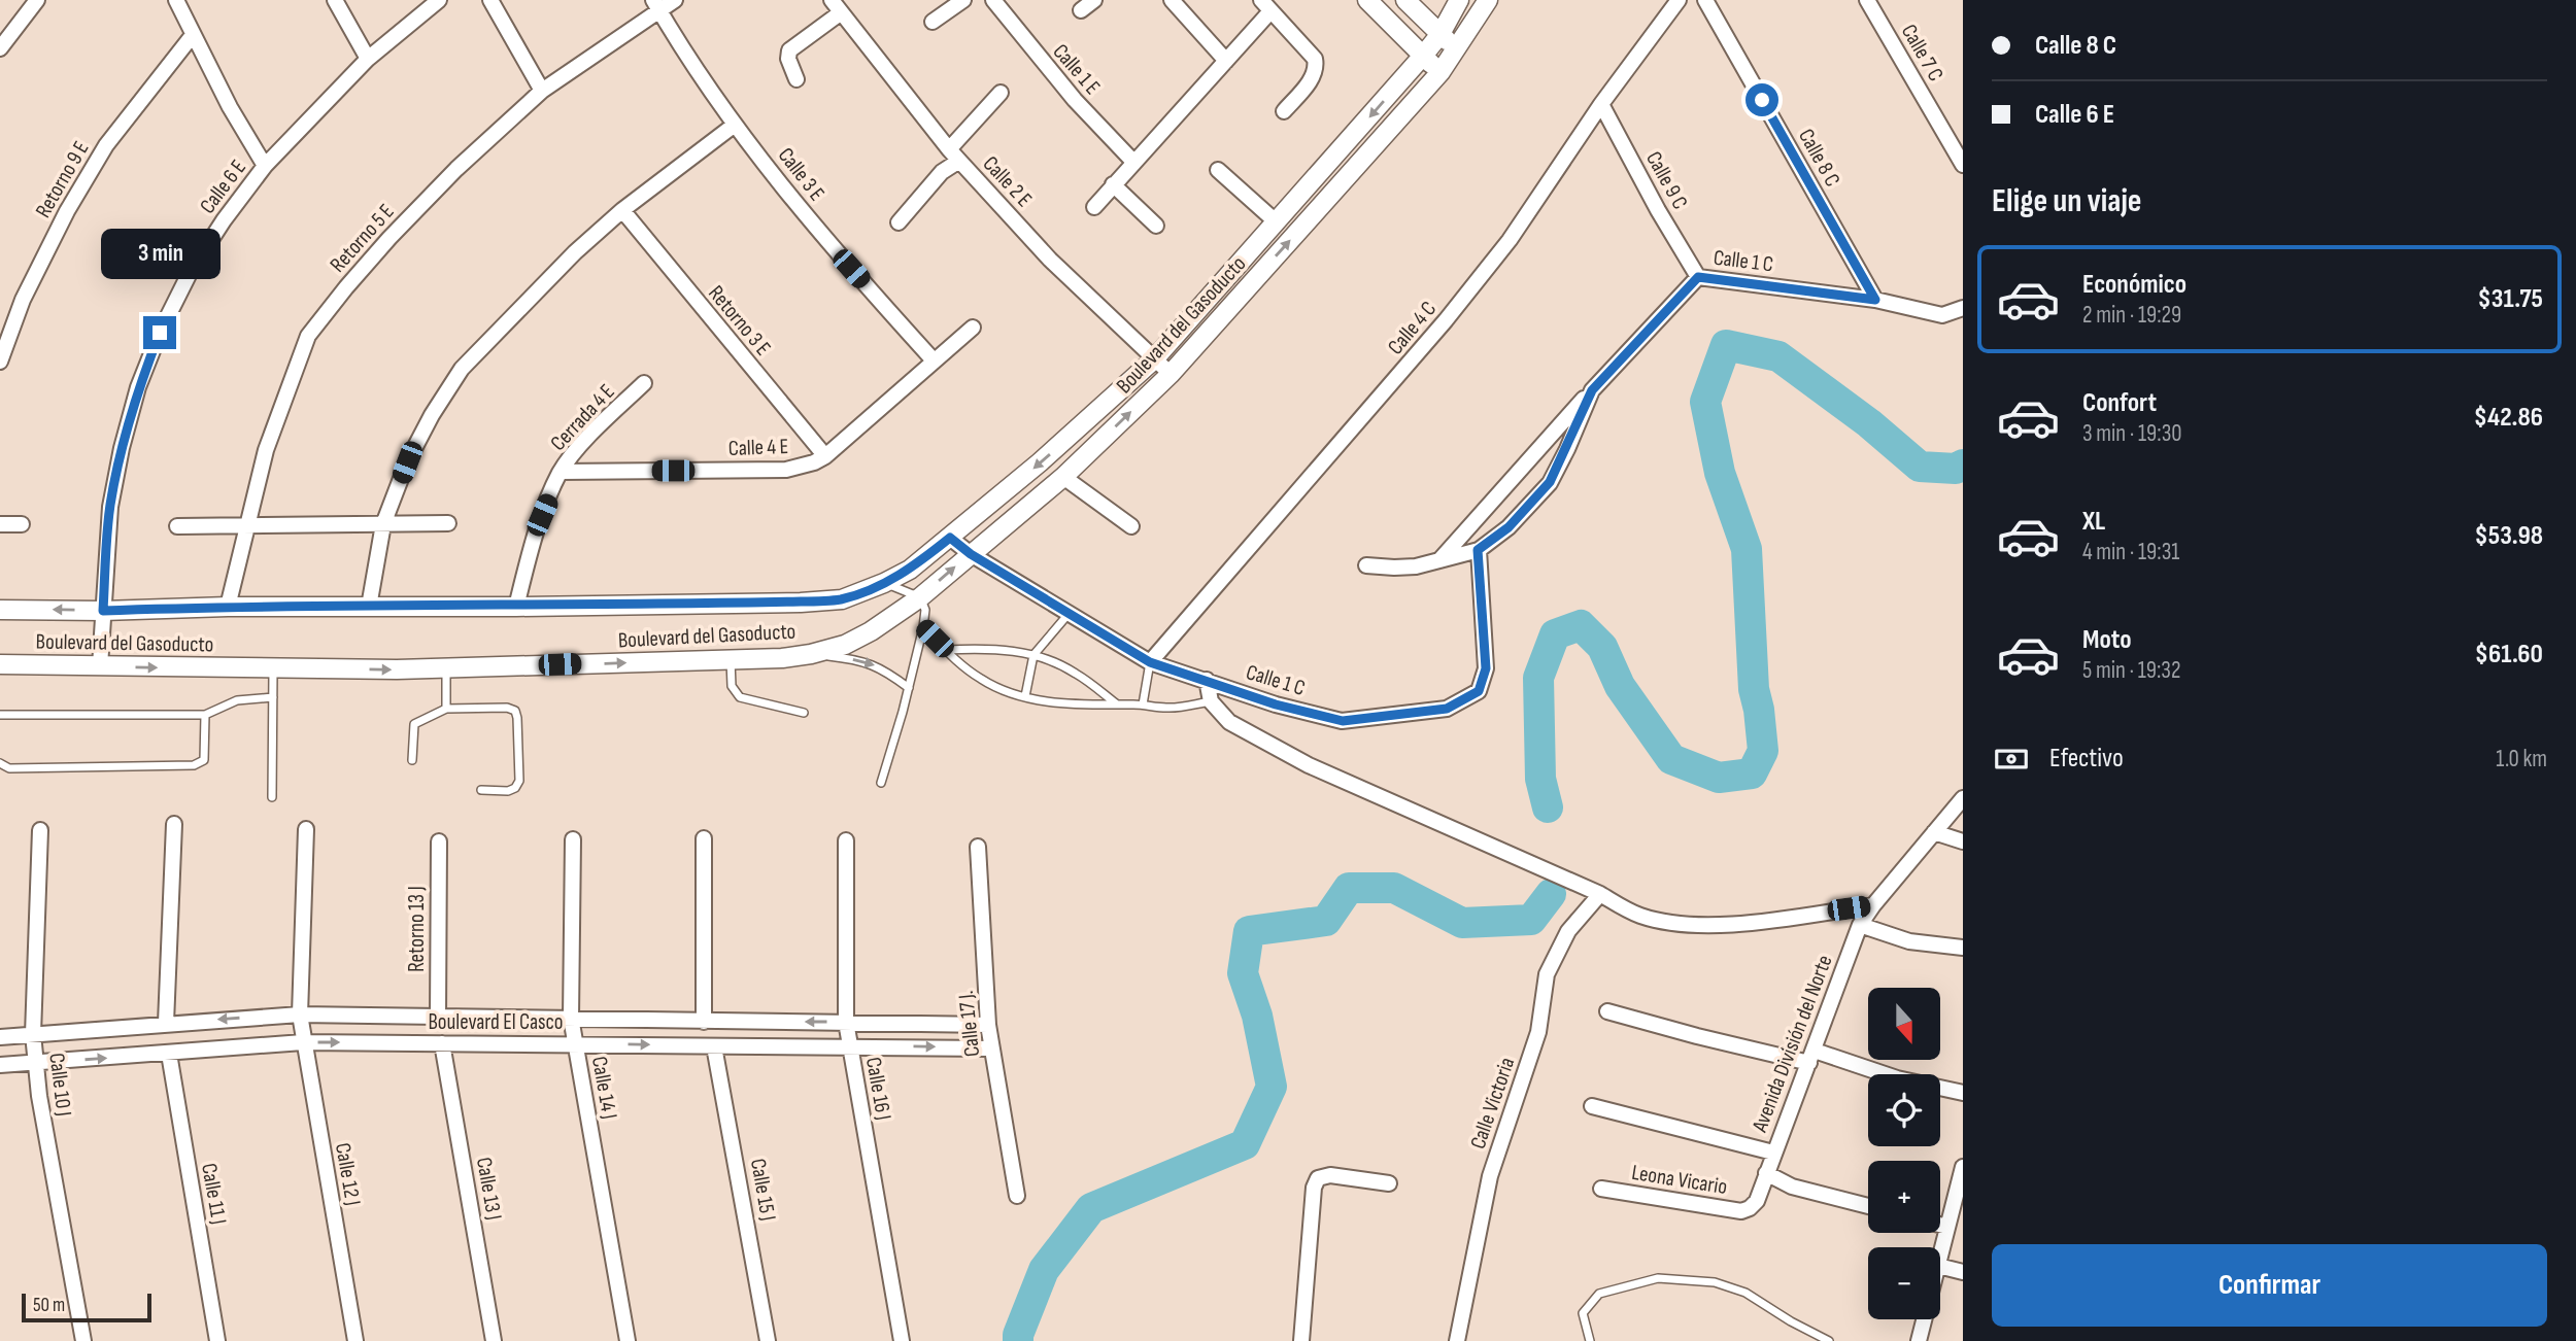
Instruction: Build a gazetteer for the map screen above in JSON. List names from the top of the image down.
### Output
{
  "streets": {
    "street": [
      "Calle 7 C",
      "Calle 1 E",
      "Calle 8 C",
      "Calle 3 E",
      "Retorno 9 E",
      "Calle 9 C",
      "Calle 2 E",
      "Calle 6 E",
      "Retorno 5 E",
      "Calle 1 C",
      "Retorno 3 E",
      "Boulevard del Gasoducto",
      "Calle 4 C",
      "Cerrada 4 E",
      "Calle 4 E",
      "Retorno 13 J",
      "Boulevard El Casco",
      "Calle 17 J.",
      "Avenida División del Norte",
      "Calle 10 J",
      "Calle 14 J",
      "Calle 16 J",
      "Calle Victoria",
      "Calle 12 J",
      "Leona Vicario",
      "Calle 13 J",
      "Calle 15 J",
      "Calle 11 J"
    ]
  },
  "crossings": [
    ["Calle 8 C", "Calle 1 C"],
    ["Calle 3 E", "Retorno 5 E"],
    ["Calle 9 C", "Calle 1 C"],
    ["Calle 9 C", "Calle 4 C"],
    ["Calle 2 E", "Boulevard del Gasoducto"],
    ["Calle 6 E", "Boulevard del Gasoducto"],
    ["Retorno 5 E", "Boulevard del Gasoducto"],
    ["Calle 1 C", "Boulevard del Gasoducto"],
    ["Calle 1 C", "Calle 4 C"],
    ["Retorno 3 E", "Calle 4 E"],
    ["Boulevard del Gasoducto", "Cerrada 4 E"],
    ["Cerrada 4 E", "Calle 4 E"],
    ["Retorno 13 J", "Boulevard El Casco"],
    ["Boulevard El Casco", "Calle 17 J."],
    ["Boulevard El Casco", "Calle 10 J"],
    ["Boulevard El Casco", "Calle 14 J"],
    ["Boulevard El Casco", "Calle 16 J"],
    ["Boulevard El Casco", "Calle 12 J"],
    ["Boulevard El Casco", "Calle 13 J"],
    ["Boulevard El Casco", "Calle 15 J"],
    ["Boulevard El Casco", "Calle 11 J"],
    ["Avenida División del Norte", "Leona Vicario"]
  ],
  "scale_bar": "50 m",
  "north": "bottom",
  "page": {
    "banner": ["Calle 8 C", "Calle 6 E"],
    "heading": "Elige un viaje",
    "bubble": "3 min",
    "list": [
      {
        "name": "Económico",
        "note": "2 min · 19:29",
        "value": "$31.75"
      },
      {
        "name": "Confort",
        "note": "3 min · 19:30",
        "value": "$42.86"
      },
      {
        "name": "XL",
        "note": "4 min · 19:31",
        "value": "$53.98"
      },
      {
        "name": "Moto",
        "note": "5 min · 19:32",
        "value": "$61.60"
      }
    ],
    "pay": ["Efectivo", "1.0 km"],
    "map_buttons": ["+", "−"],
    "buttons": "Confirmar",
    "scale": "50 m"
  }
}
